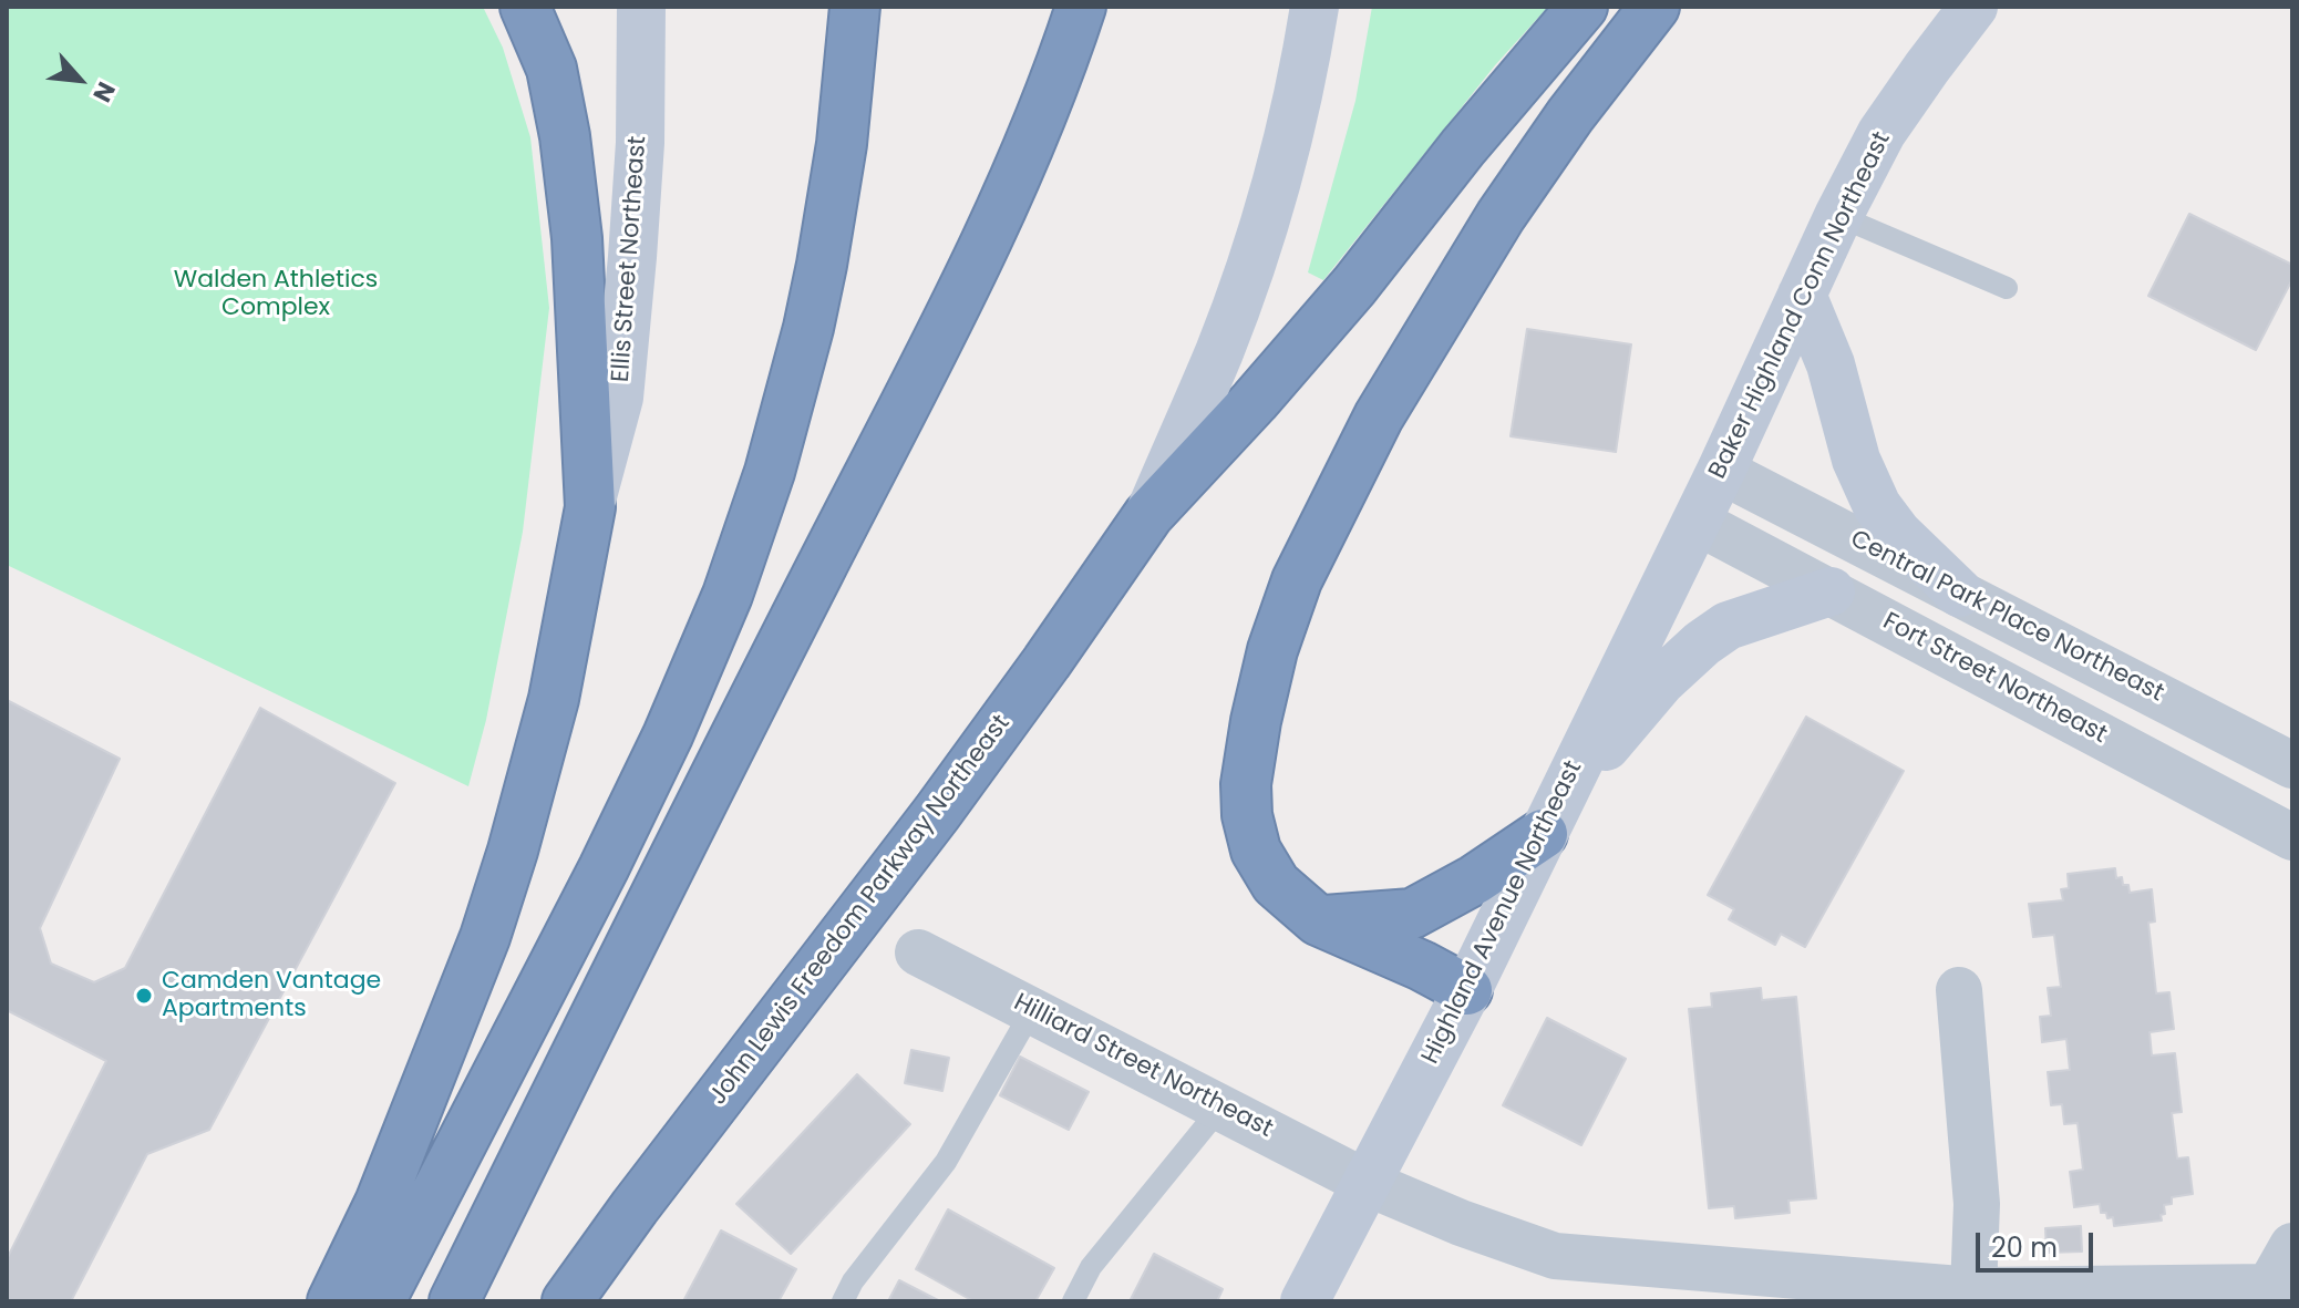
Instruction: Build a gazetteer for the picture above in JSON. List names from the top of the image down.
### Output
{
  "streets": {
    "highway": ["John Lewis Freedom Parkway Northeast"],
    "main road": ["Ellis Street Northeast", "Baker Highland Conn Northeast", "Highland Avenue Northeast"],
    "street": ["Central Park Place Northeast", "Fort Street Northeast", "Hilliard Street Northeast"]
  },
  "crossings": [
    ["Baker Highland Conn Northeast", "Central Park Place Northeast"],
    ["Baker Highland Conn Northeast", "Fort Street Northeast"],
    ["Baker Highland Conn Northeast", "Highland Avenue Northeast"],
    ["Fort Street Northeast", "Highland Avenue Northeast"],
    ["Highland Avenue Northeast", "Hilliard Street Northeast"]
  ],
  "parks": ["Walden Athletics Complex"],
  "places": ["Camden Vantage Apartments"],
  "scale_bar": "20 m",
  "north": "bottom right"
}
